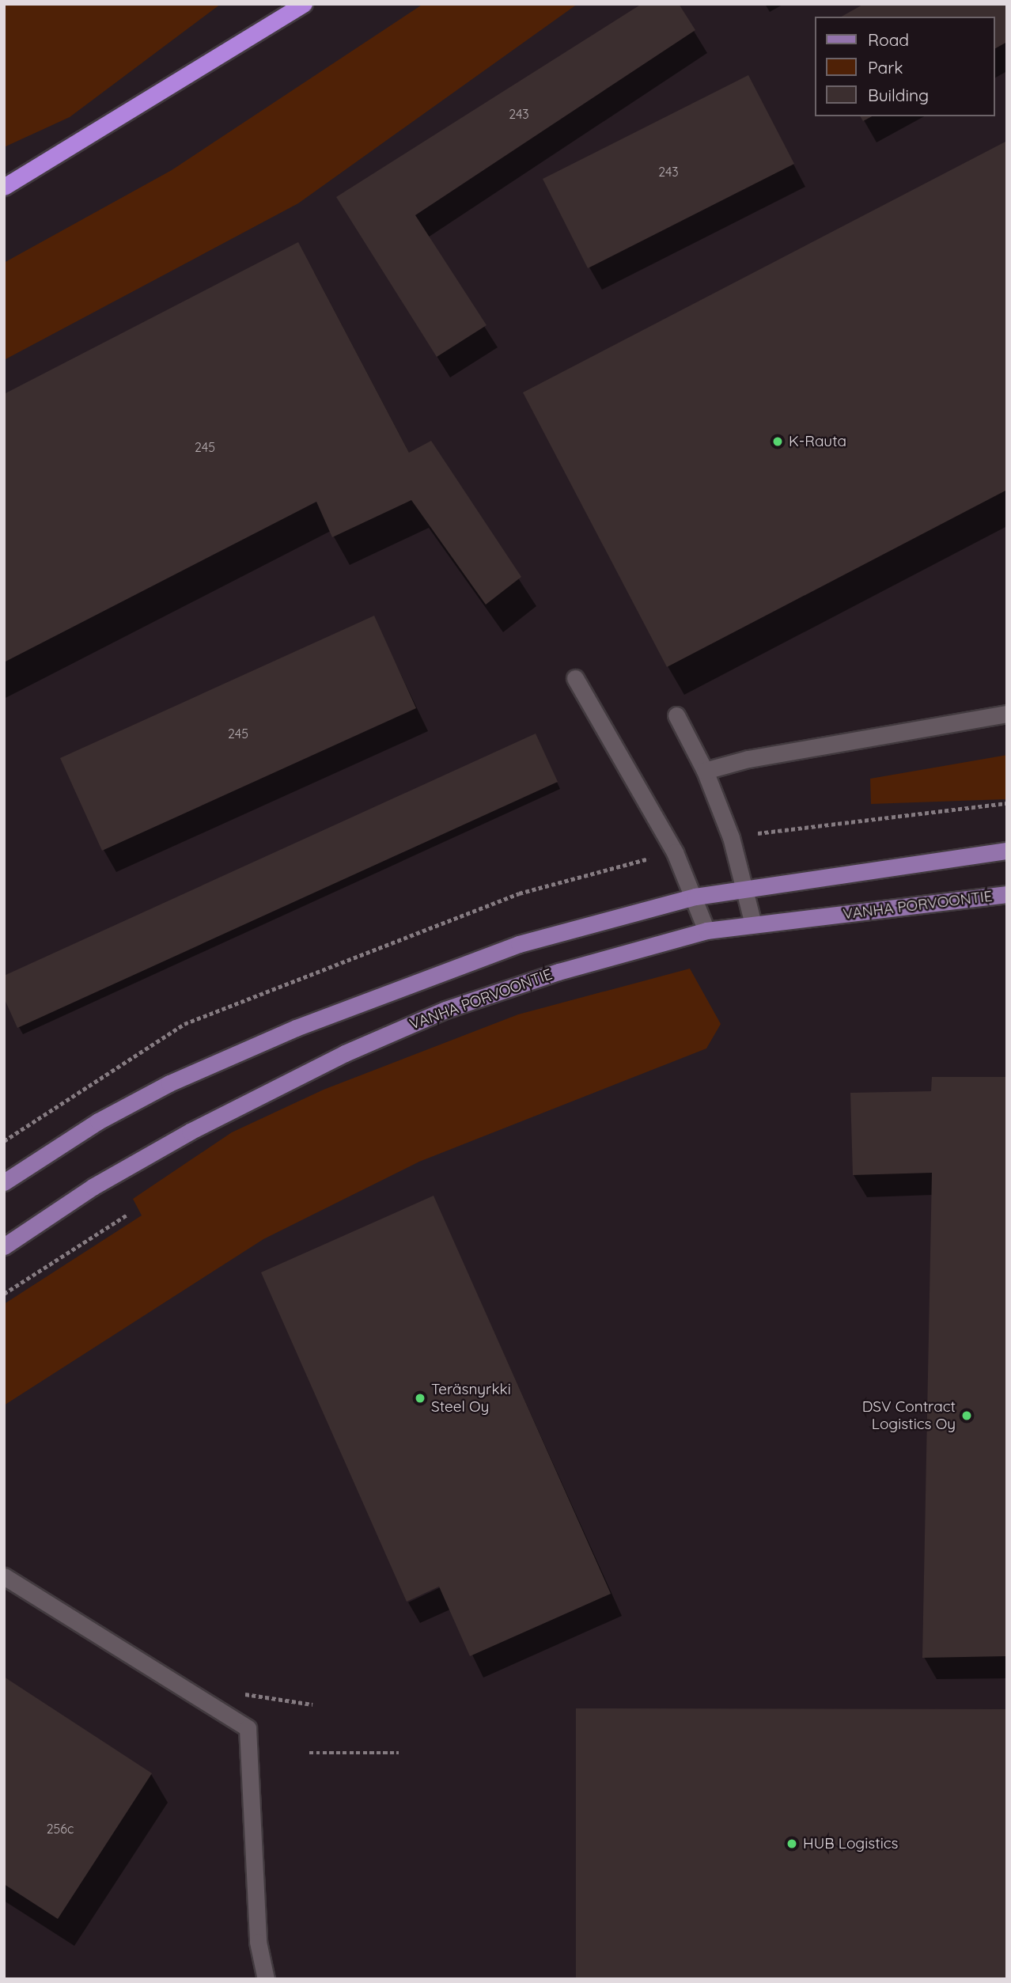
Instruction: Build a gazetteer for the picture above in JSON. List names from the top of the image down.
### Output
{
  "streets": {
    "main road": ["VANHA PORVOONTIE"]
  },
  "places": [
    "K-Rauta",
    "Teräsnyrkki Steel Oy",
    "DSV Contract Logistics Oy",
    "HUB Logistics"
  ],
  "house_numbers": [
    "243",
    "243",
    "245",
    "245",
    "256c"
  ],
  "legend": ["Road", "Park", "Building"]
}
